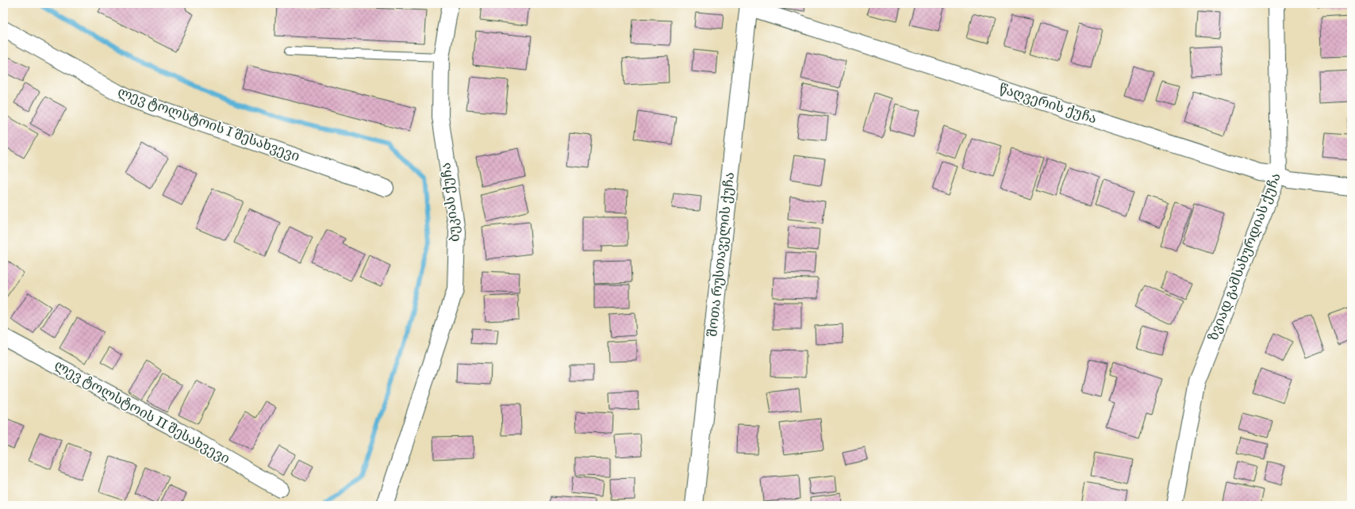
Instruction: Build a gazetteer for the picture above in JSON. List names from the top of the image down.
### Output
{
  "streets": {
    "main road": ["შოთა რუსთაველის ქუჩა"],
    "street": [
      "წაღვერის ქუჩა",
      "ლევ ტოლსტოის I შესახვევი",
      "ბუკიას ქუჩა",
      "ზვიად გამსახურდიას ქუჩა",
      "ლევ ტოლსტოის II შესახვევი"
    ]
  },
  "crossings": [
    ["წაღვერის ქუჩა", "შოთა რუსთაველის ქუჩა"],
    ["წაღვერის ქუჩა", "ზვიად გამსახურდიას ქუჩა"]
  ]
}
